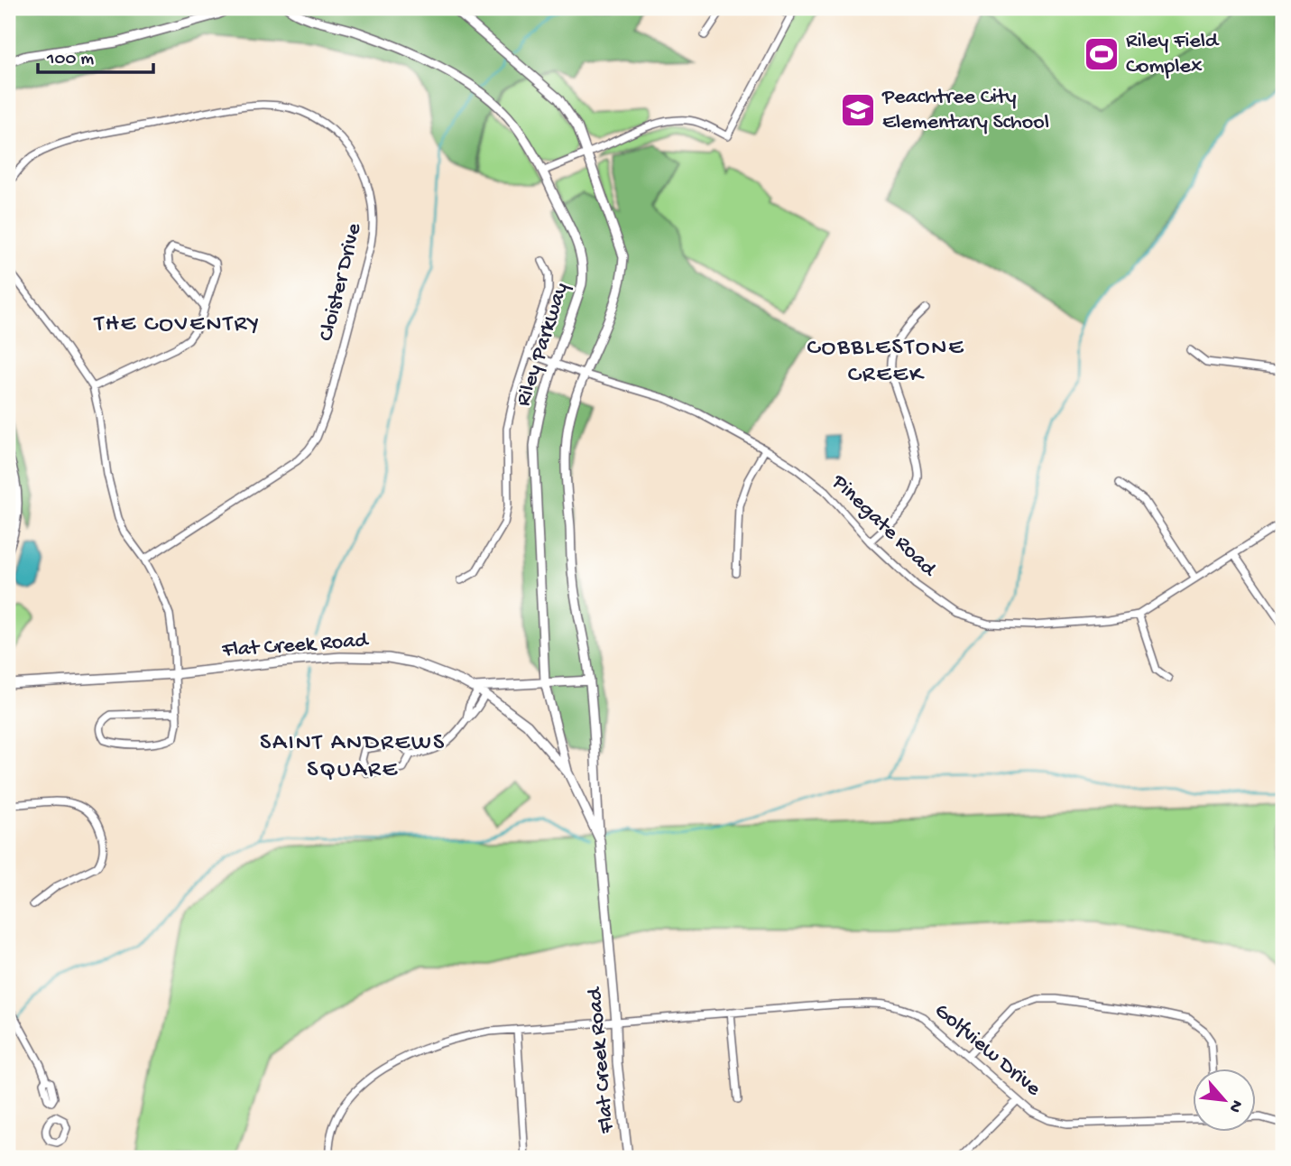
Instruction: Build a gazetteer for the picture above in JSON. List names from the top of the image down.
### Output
{
  "streets": {
    "street": [
      "Cloister Drive",
      "Riley Parkway",
      "Pinegate Road",
      "Flat Creek Road",
      "Golfview Drive"
    ]
  },
  "crossings": [
    ["Riley Parkway", "Pinegate Road"],
    ["Riley Parkway", "Flat Creek Road"],
    ["Flat Creek Road", "Golfview Drive"]
  ],
  "districts": ["THE COVENTRY", "COBBLESTONE CREEK", "SAINT ANDREWS SQUARE"],
  "places": {
    "sports": ["Riley Field Complex"],
    "school or university": ["Peachtree City Elementary School"]
  },
  "scale_bar": "100 m",
  "north": "bottom right"
}
